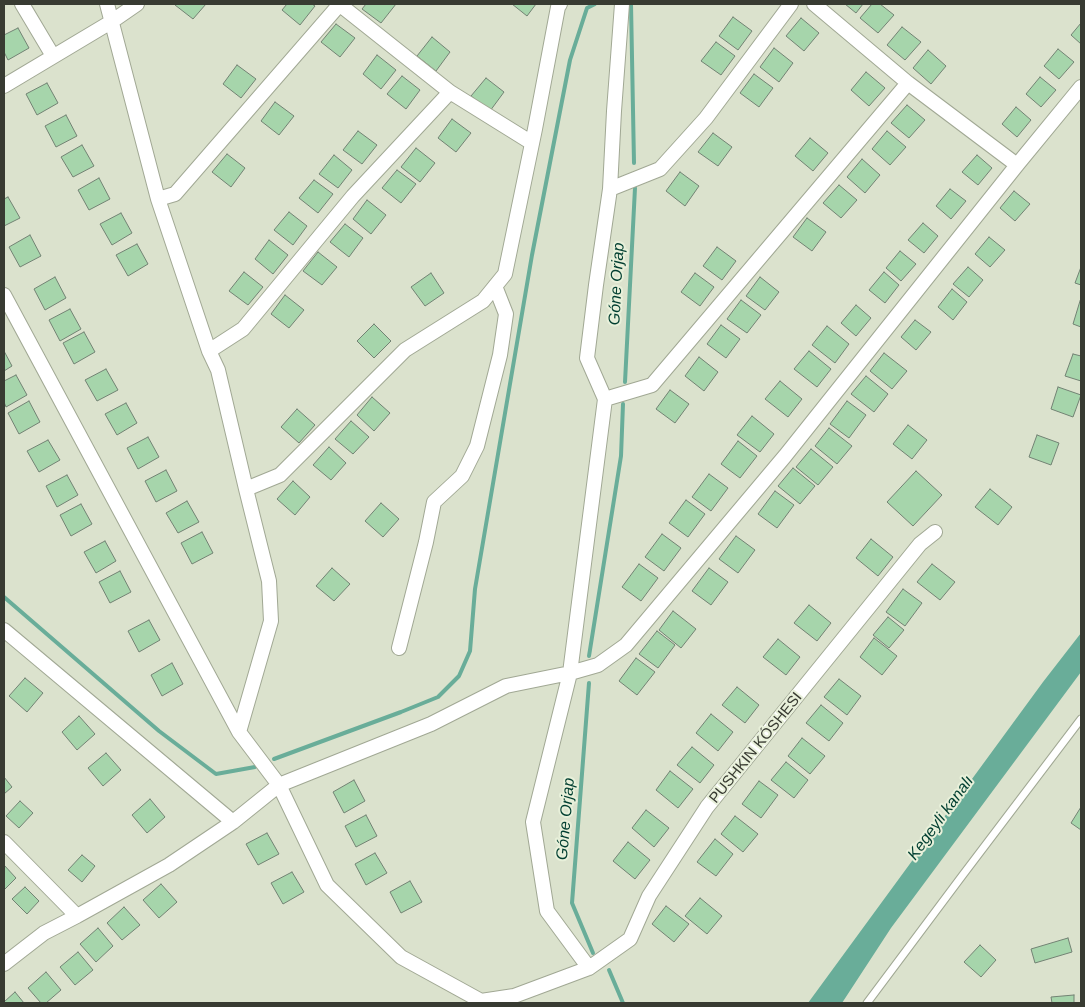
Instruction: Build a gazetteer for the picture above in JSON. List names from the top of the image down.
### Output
{
  "streets": {
    "street": ["PUSHKIN KÓSHESI"]
  },
  "water": ["Góne Orjap", "Kegeyli kanalı"]
}
